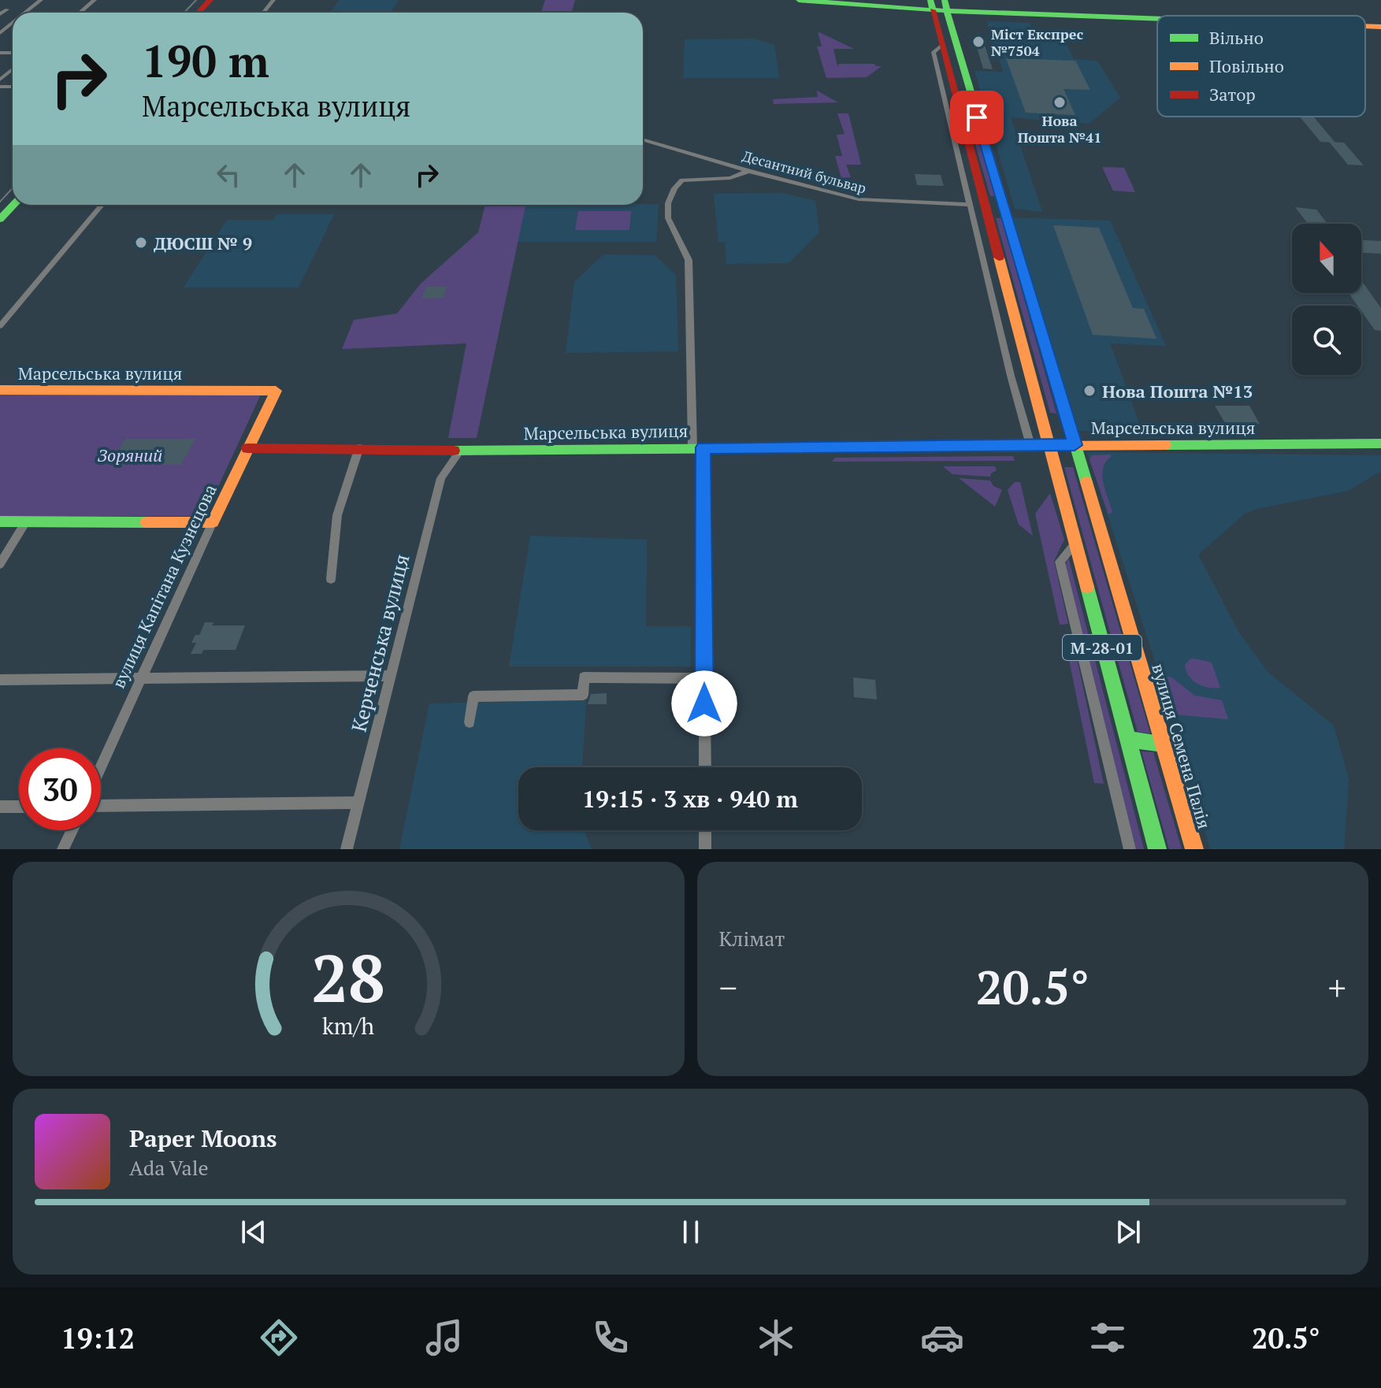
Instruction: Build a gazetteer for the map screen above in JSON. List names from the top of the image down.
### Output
{
  "streets": {
    "main road": [
      "Марсельська вулиця",
      "вулиця Капітана Кузнєцова",
      "М-28-01",
      "вулиця Семена Палія"
    ],
    "street": ["Десантний бульвар", "Керченська вулиця"]
  },
  "crossings": [
    ["Марсельська вулиця", "вулиця Капітана Кузнєцова"],
    ["Марсельська вулиця", "Керченська вулиця"],
    ["Марсельська вулиця", "М-28-01"],
    ["Марсельська вулиця", "вулиця Семена Палія"]
  ],
  "parks": ["Зоряний"],
  "places": [
    "Міст Експрес №7504",
    "Нова Пошта №41",
    "ДЮСШ № 9",
    "Нова Пошта №13"
  ],
  "legend": ["Вільно", "Повільно", "Затор"],
  "north": "top",
  "page": {
    "turn": ["190 m", "Марсельська вулиця"],
    "limit": "30",
    "trip": "19:15 · 3 хв · 940 m",
    "tile": "Клімат",
    "heat": ["−", "20.5°", "+"],
    "song": ["Paper Moons", "Ada Vale"],
    "tabs": ["19:12", "20.5°"],
    "gauge": ["28", "km/h"]
  }
}
